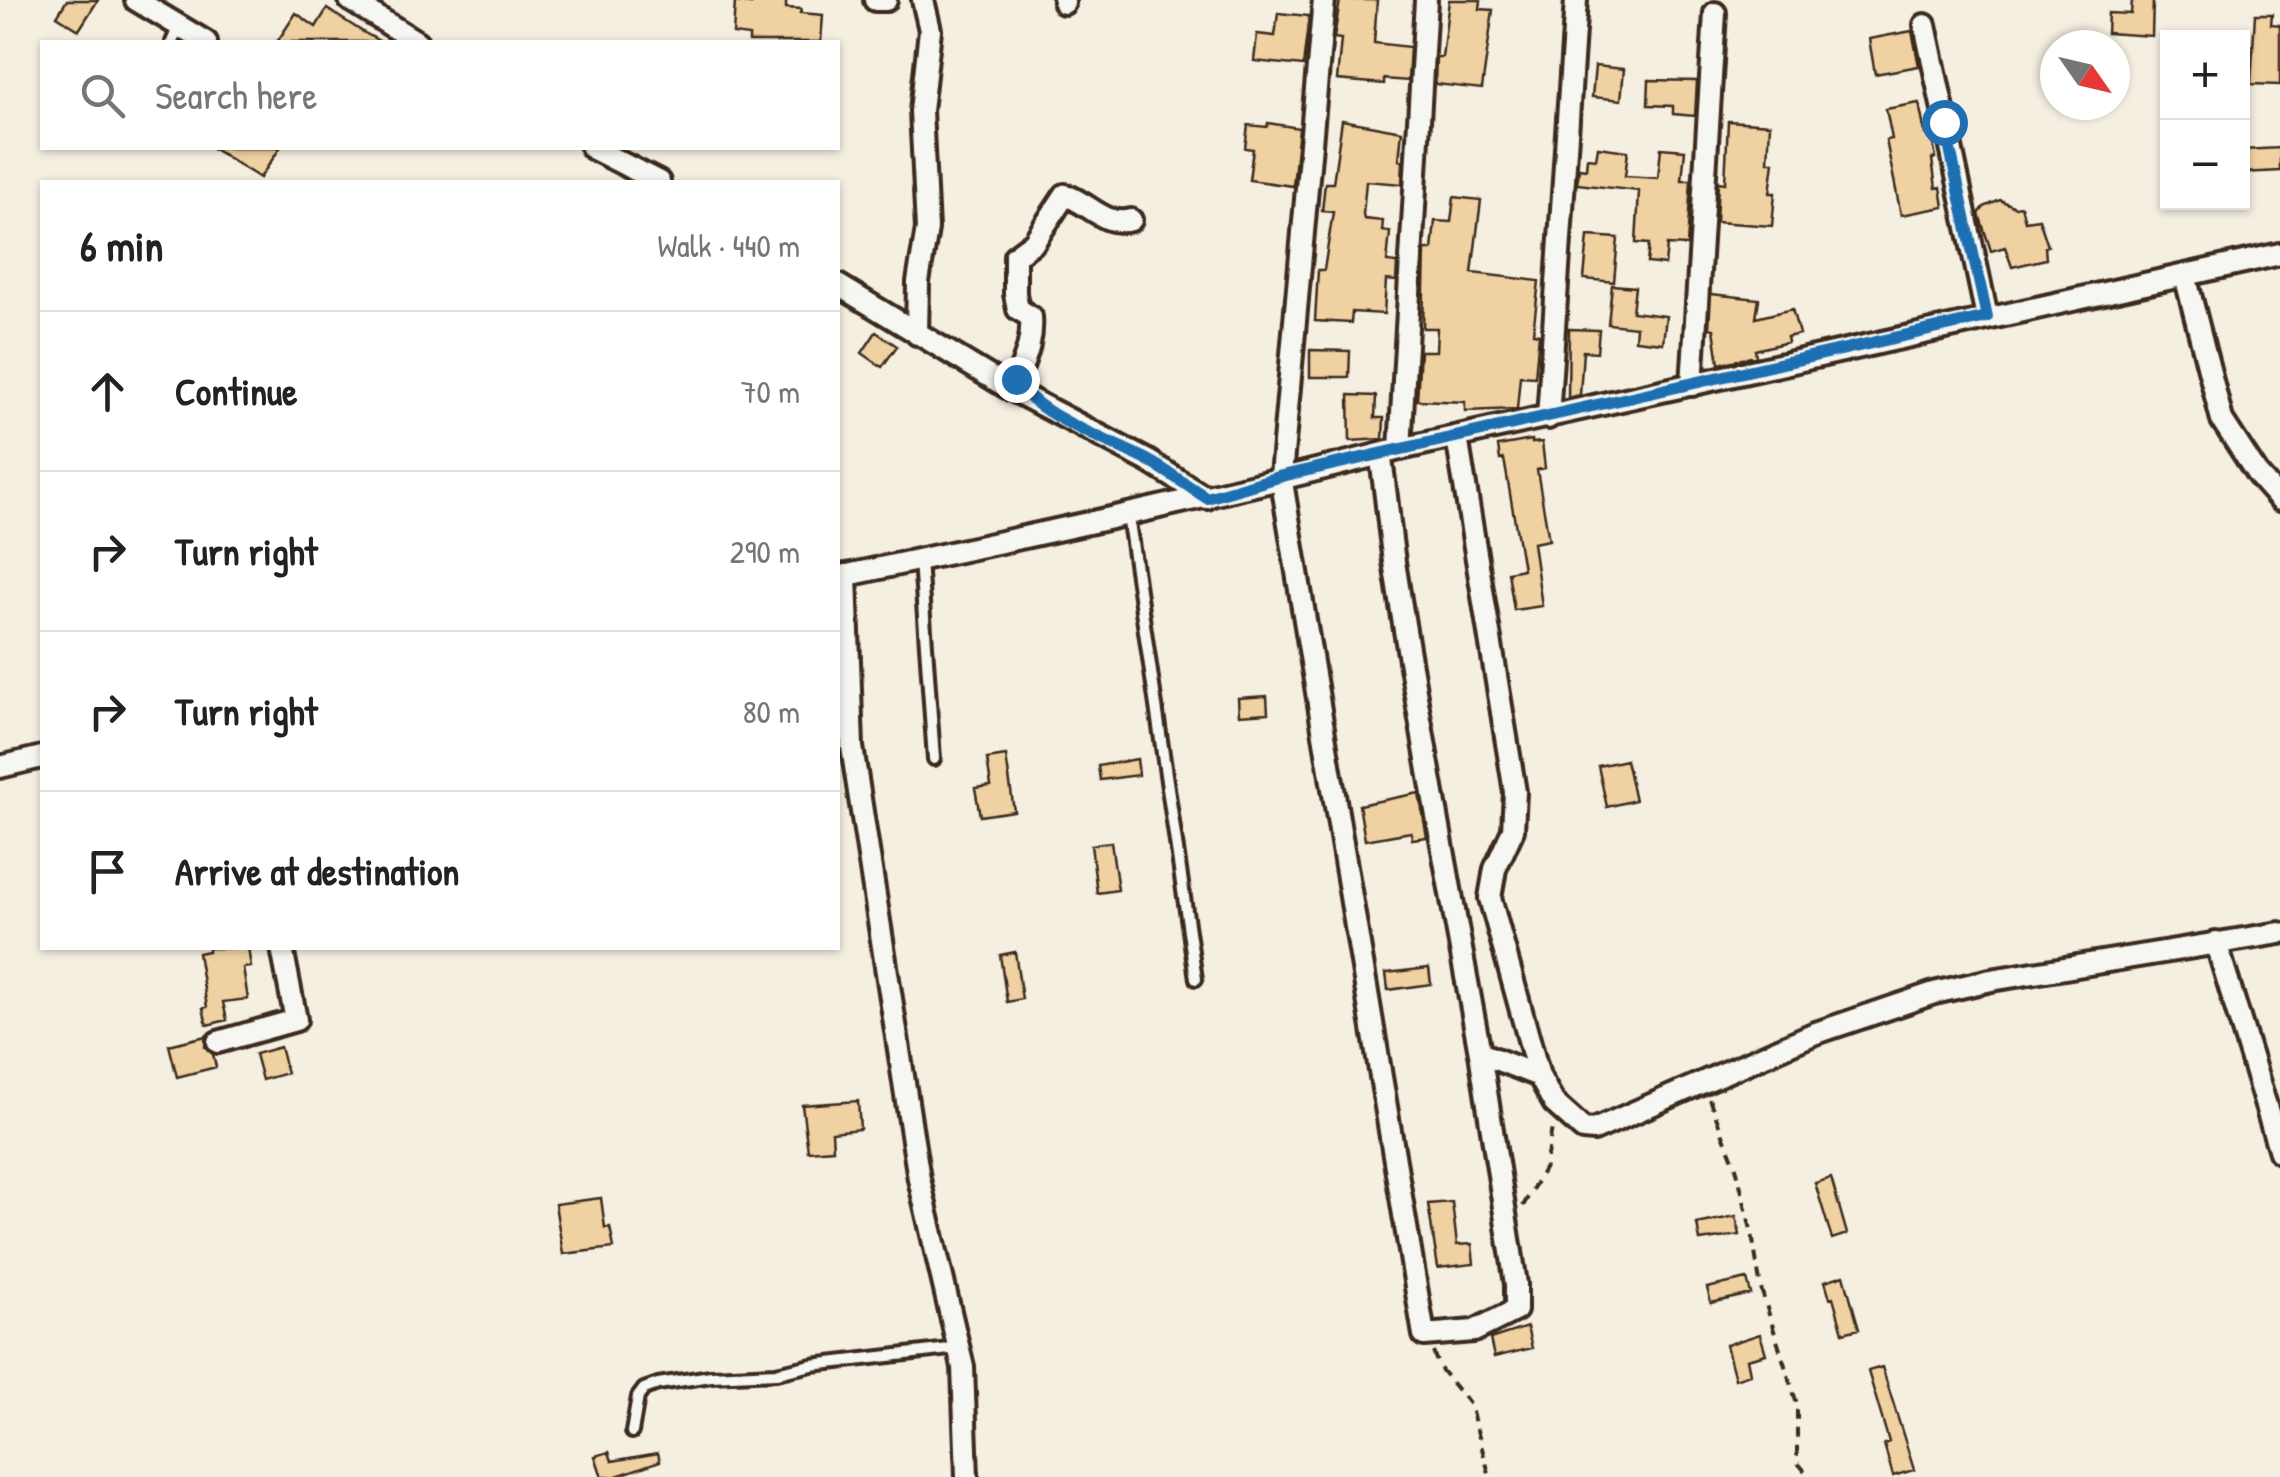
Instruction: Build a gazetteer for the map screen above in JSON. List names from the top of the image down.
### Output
{
  "north": "bottom right",
  "page": {
    "map_buttons": ["+", "−"],
    "search": "Search here",
    "heading": ["6 min", "Walk · 440 m"],
    "list": [
      ["Continue", "70 m"],
      ["Turn right", "290 m"],
      ["Turn right", "80 m"],
      "Arrive at destination"
    ]
  }
}
